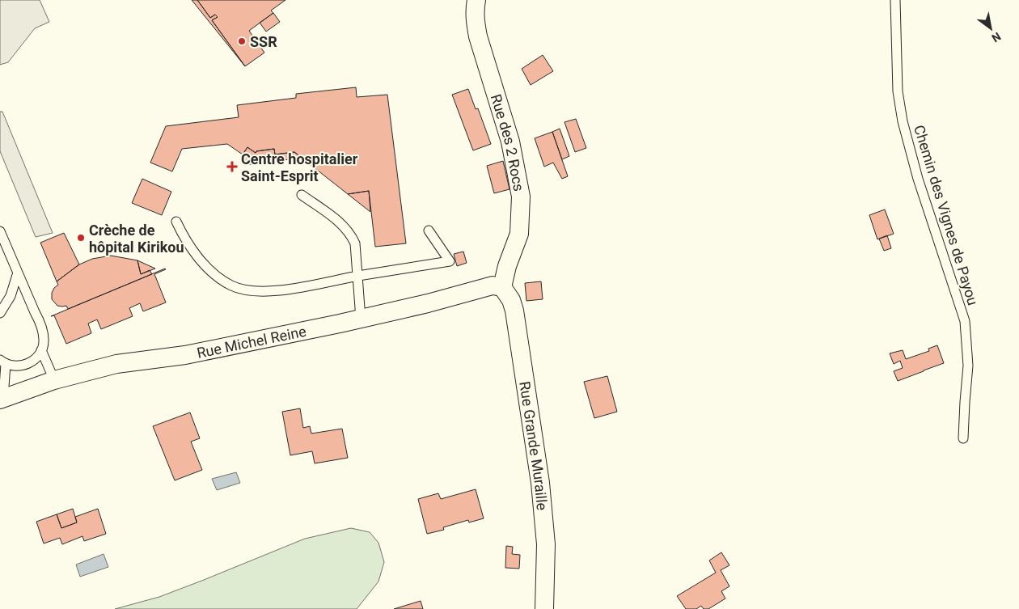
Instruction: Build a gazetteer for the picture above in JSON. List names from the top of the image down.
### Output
{
  "streets": {
    "street": ["Rue des 2 Rocs", "Rue Michel Reine", "Rue Grande Muraille"],
    "lane": ["Chemin des Vignes de Payou"]
  },
  "crossings": [
    ["Rue des 2 Rocs", "Rue Michel Reine"],
    ["Rue des 2 Rocs", "Rue Grande Muraille"],
    ["Rue Michel Reine", "Rue Grande Muraille"]
  ],
  "places": {
    "other": ["SSR", "Crèche de hôpital Kirikou"],
    "health": ["Centre hospitalier Saint-Esprit"]
  },
  "north": "bottom right"
}
